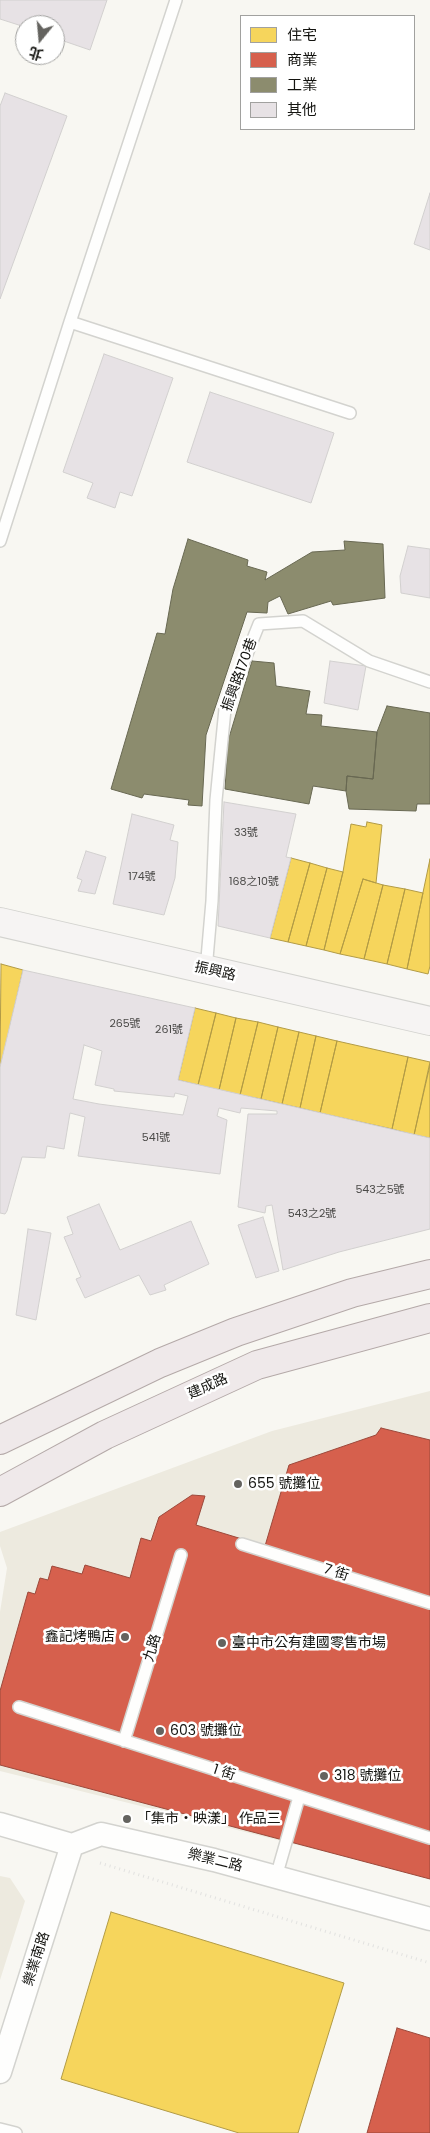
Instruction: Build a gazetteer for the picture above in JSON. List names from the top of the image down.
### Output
{
  "streets": {
    "main road": ["振興路", "建成路"],
    "street": ["樂業二路", "樂業南路"],
    "lane": [
      "振興路170巷",
      "7 街",
      "九路",
      "1 街"
    ]
  },
  "crossings": [
    ["振興路170巷", "振興路"],
    ["九路", "1 街"],
    ["樂業二路", "樂業南路"]
  ],
  "places": [
    "655 號攤位",
    "鑫記烤鴨店",
    "臺中市公有建國零售市場",
    "603 號攤位",
    "318 號攤位",
    "「集市‧映漾」 作品三"
  ],
  "house_numbers": [
    "33號",
    "174號",
    "168之10號",
    "265號",
    "261號",
    "541號",
    "543之5號",
    "543之2號"
  ],
  "legend": [
    "住宅",
    "商業",
    "工業",
    "其他"
  ],
  "north": "bottom"
}
